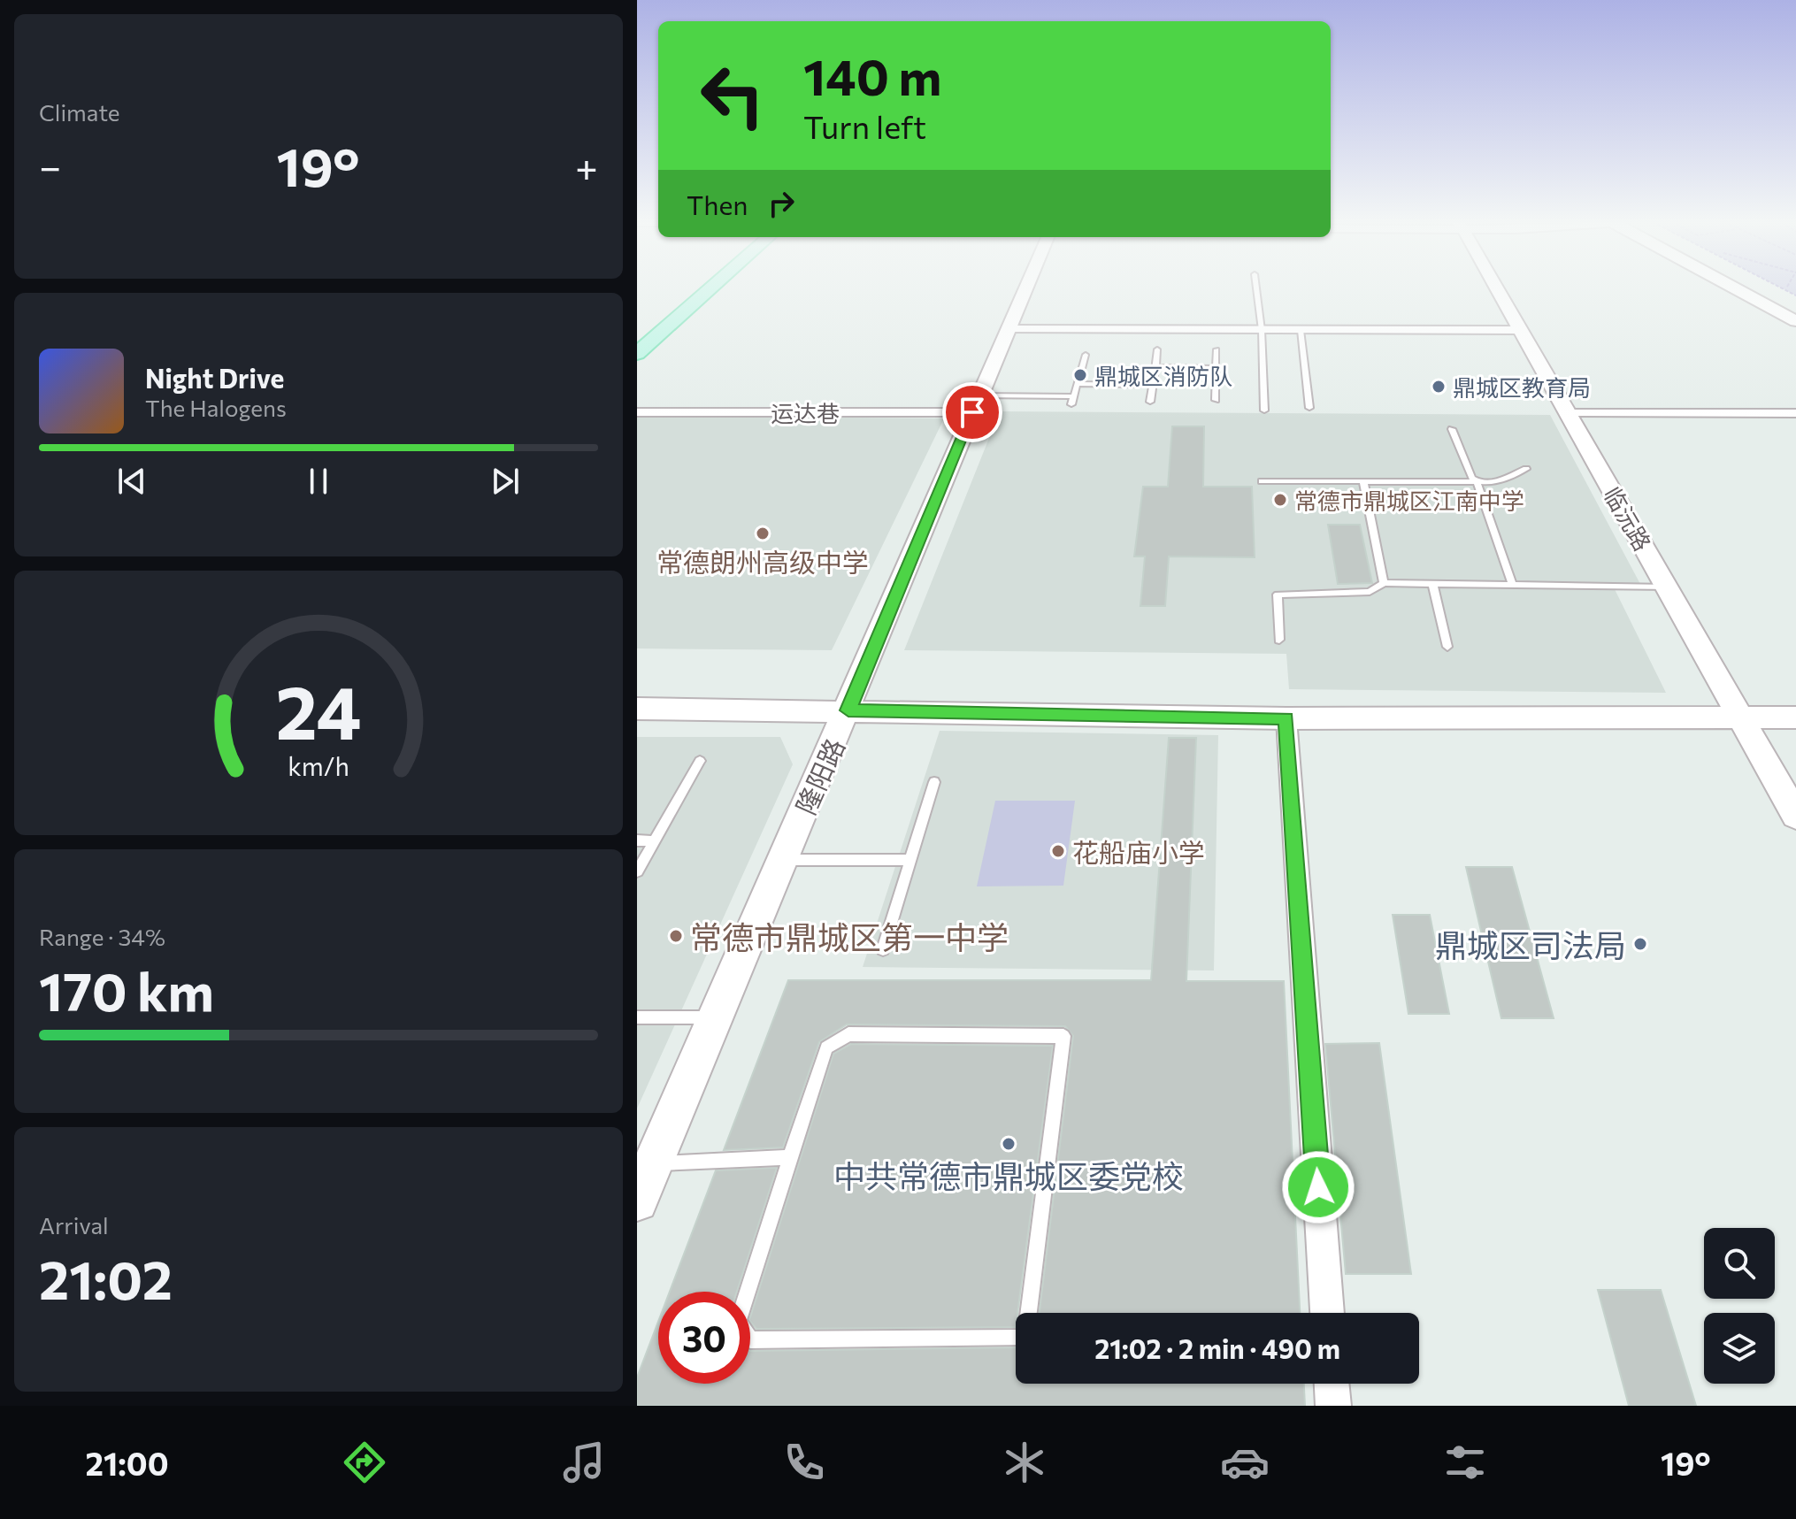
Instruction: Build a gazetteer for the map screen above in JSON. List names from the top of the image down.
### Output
{
  "streets": {
    "street": ["运达巷", "临沅路", "隆阳路"]
  },
  "crossings": [
    ["运达巷", "隆阳路"]
  ],
  "places": [
    "鼎城区消防队",
    "鼎城区教育局",
    "常德市鼎城区江南中学",
    "常德朗州高级中学",
    "花船庙小学",
    "常德市鼎城区第一中学",
    "鼎城区司法局",
    "中共常德市鼎城区委党校"
  ],
  "page": {
    "tile": [
      "Climate",
      ["Range · 34%", "170 km"],
      ["Arrival", "21:02"]
    ],
    "turn": ["140 m", "Turn left"],
    "heat": ["−", "19°", "+"],
    "then": "Then",
    "song": ["Night Drive", "The Halogens"],
    "limit": "30",
    "trip": "21:02 · 2 min · 490 m",
    "tabs": ["21:00", "19°"],
    "gauge": ["24", "km/h"]
  }
}
